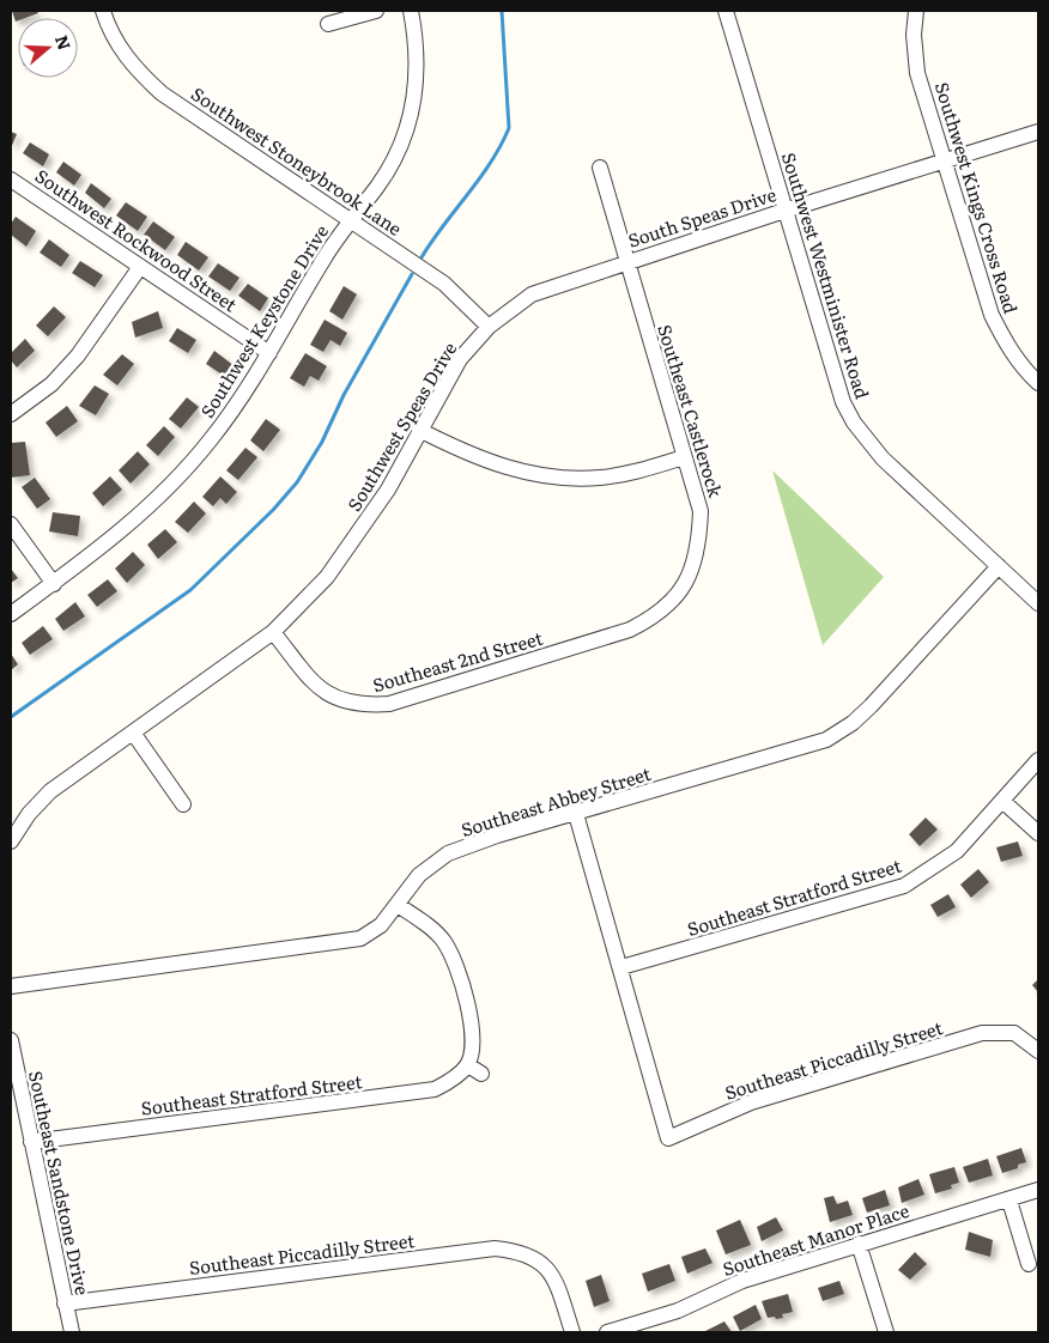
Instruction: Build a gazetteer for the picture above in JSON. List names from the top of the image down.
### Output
{
  "streets": {
    "street": [
      "Southwest Stoneybrook Lane",
      "Southwest Kings Cross Road",
      "South Speas Drive",
      "Southwest Rockwood Street",
      "Southwest Westminister Road",
      "Southwest Keystone Drive",
      "Southeast Castlerock",
      "Southwest Speas Drive",
      "Southeast 2nd Street",
      "Southeast Abbey Street",
      "Southeast Stratford Street",
      "Southeast Piccadilly Street",
      "Southeast Sandstone Drive",
      "Southeast Manor Place"
    ]
  },
  "crossings": [
    ["Southwest Stoneybrook Lane", "South Speas Drive"],
    ["Southwest Stoneybrook Lane", "Southwest Keystone Drive"],
    ["Southwest Stoneybrook Lane", "Southwest Speas Drive"],
    ["Southwest Kings Cross Road", "South Speas Drive"],
    ["South Speas Drive", "Southwest Westminister Road"],
    ["South Speas Drive", "Southeast Castlerock"],
    ["South Speas Drive", "Southwest Speas Drive"],
    ["Southwest Rockwood Street", "Southwest Keystone Drive"],
    ["Southwest Westminister Road", "Southeast Abbey Street"],
    ["Southeast Castlerock", "Southeast 2nd Street"],
    ["Southwest Speas Drive", "Southeast 2nd Street"],
    ["Southeast Stratford Street", "Southeast Piccadilly Street"],
    ["Southeast Stratford Street", "Southeast Sandstone Drive"],
    ["Southeast Piccadilly Street", "Southeast Sandstone Drive"]
  ],
  "north": "right"
}
